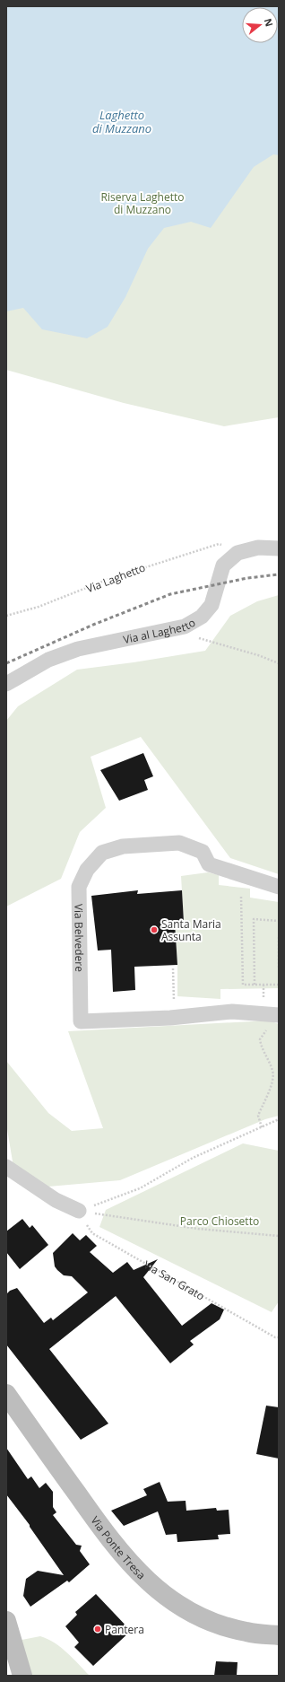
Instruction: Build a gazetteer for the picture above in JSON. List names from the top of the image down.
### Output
{
  "streets": {
    "main road": ["Via Ponte Tresa"],
    "street": ["Via al Laghetto", "Via Belvedere"],
    "path": ["Via Laghetto", "Via San Grato"]
  },
  "water": ["Laghetto di Muzzano"],
  "parks": ["Riserva Laghetto di Muzzano", "Parco Chiosetto"],
  "places": ["Santa Maria Assunta", "Pantera"],
  "north": "right"
}
